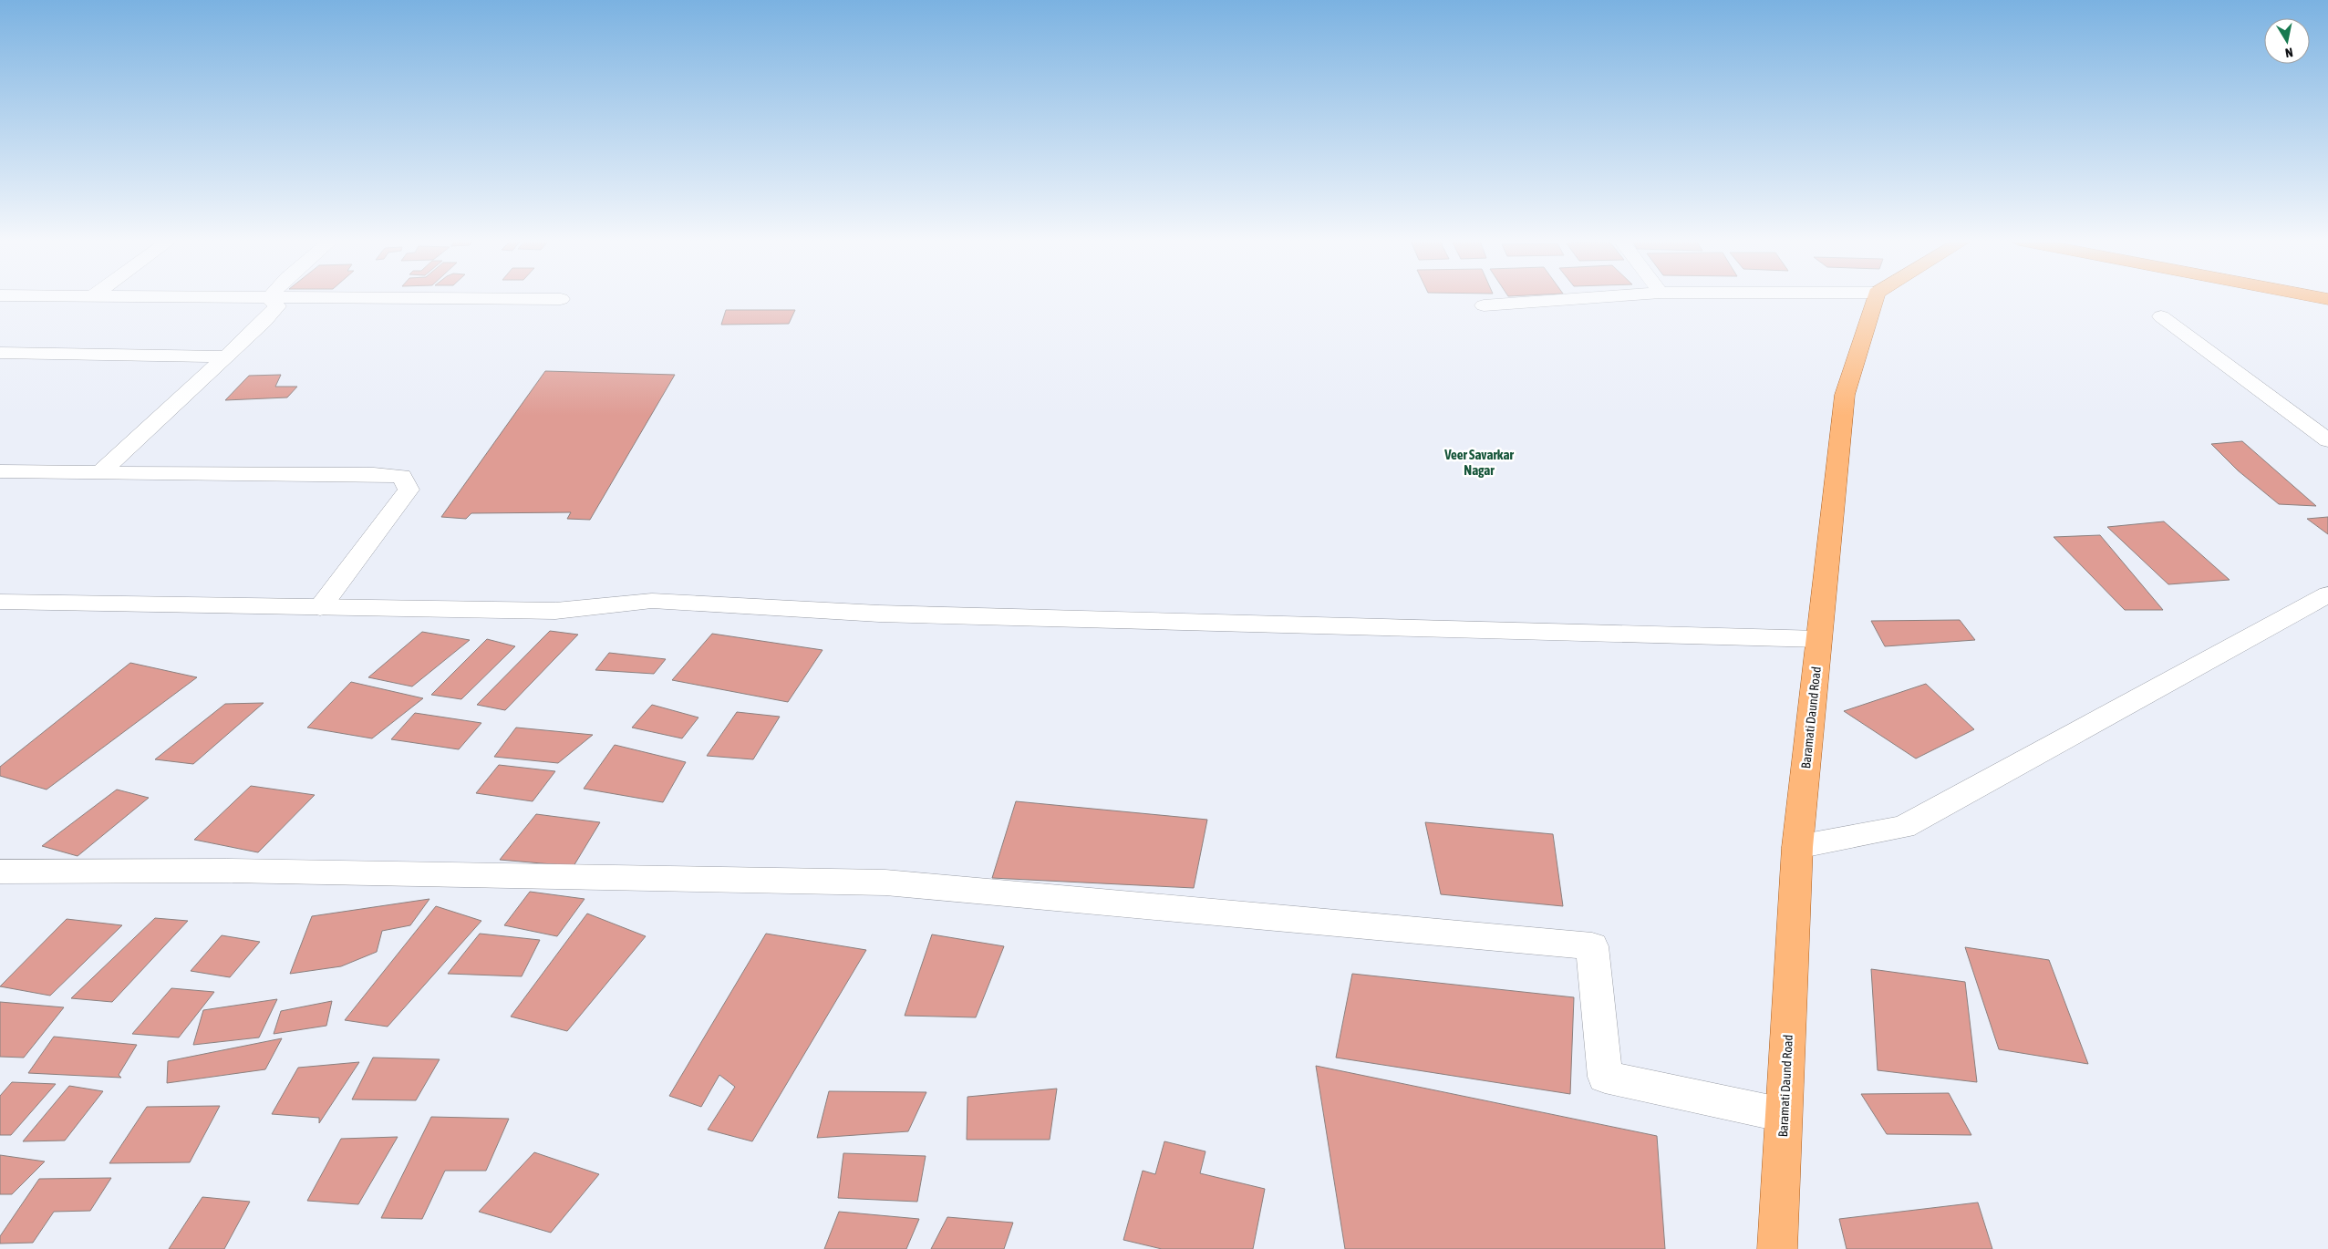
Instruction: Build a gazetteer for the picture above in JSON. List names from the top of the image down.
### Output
{
  "streets": {
    "main road": ["Baramati Daund Road"]
  },
  "districts": ["Veer Savarkar Nagar"],
  "north": "bottom"
}
